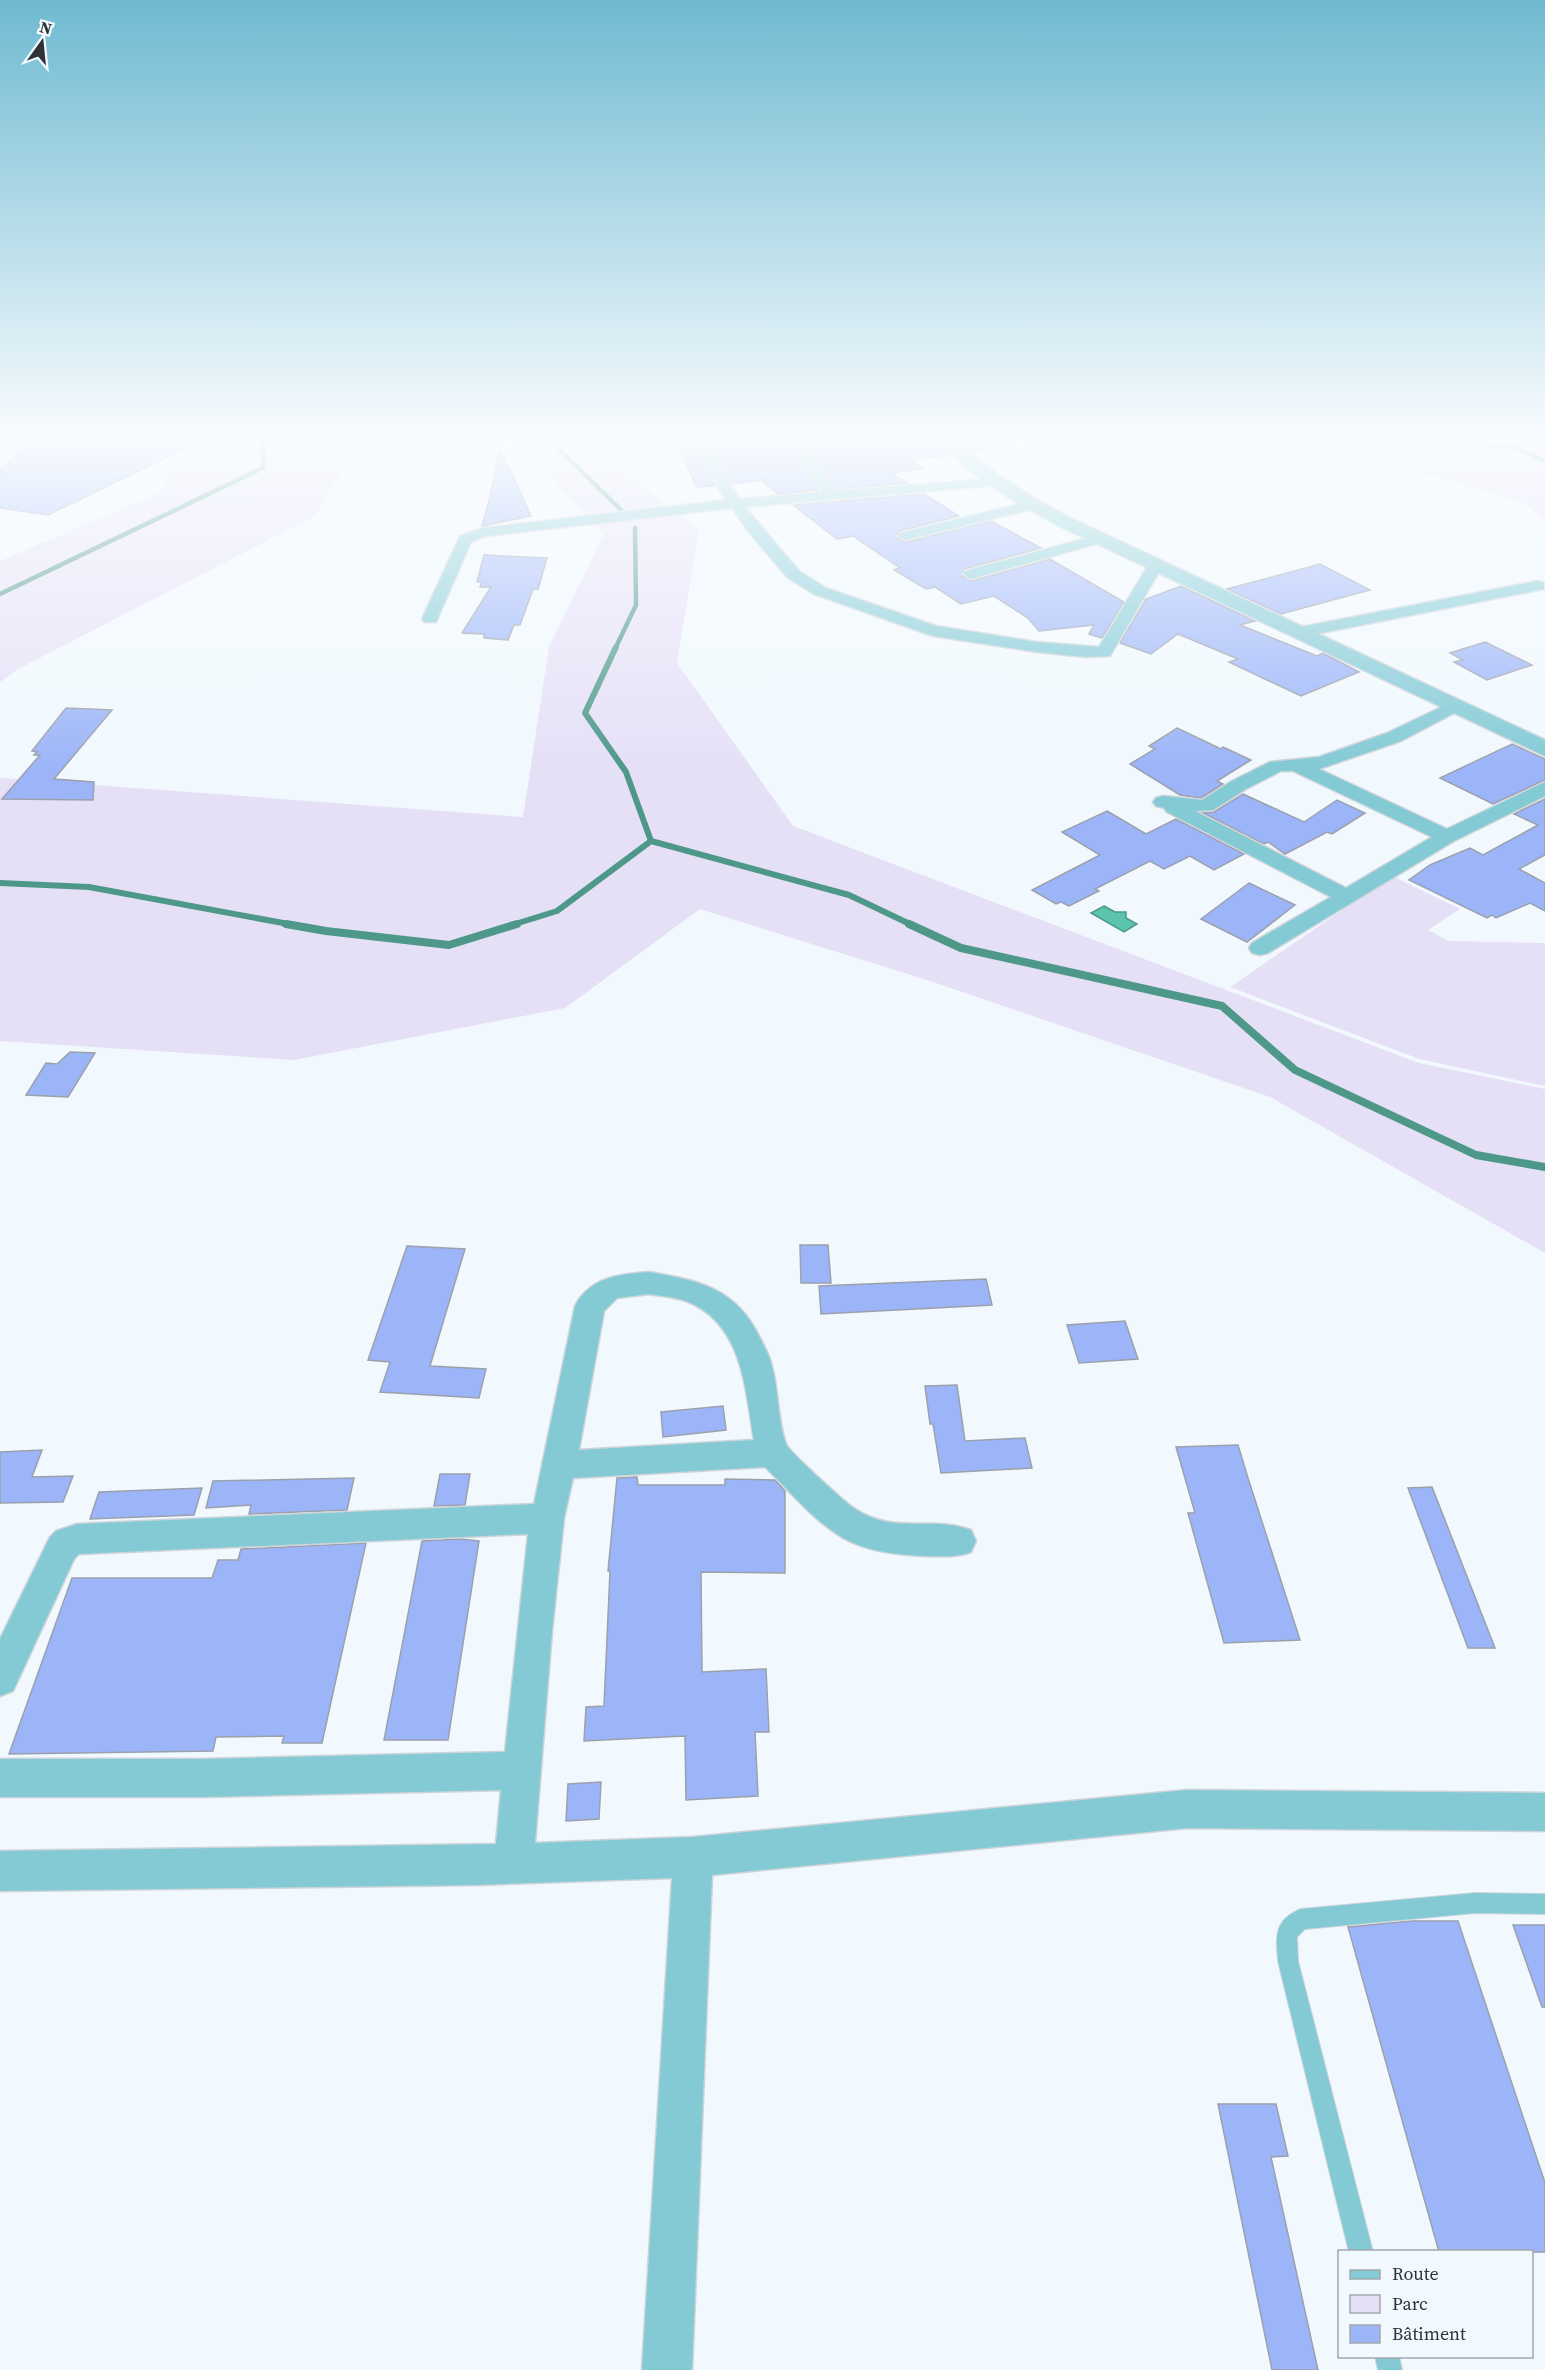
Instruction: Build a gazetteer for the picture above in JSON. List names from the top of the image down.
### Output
{
  "legend": ["Route", "Parc", "Bâtiment"],
  "north": "top"
}
